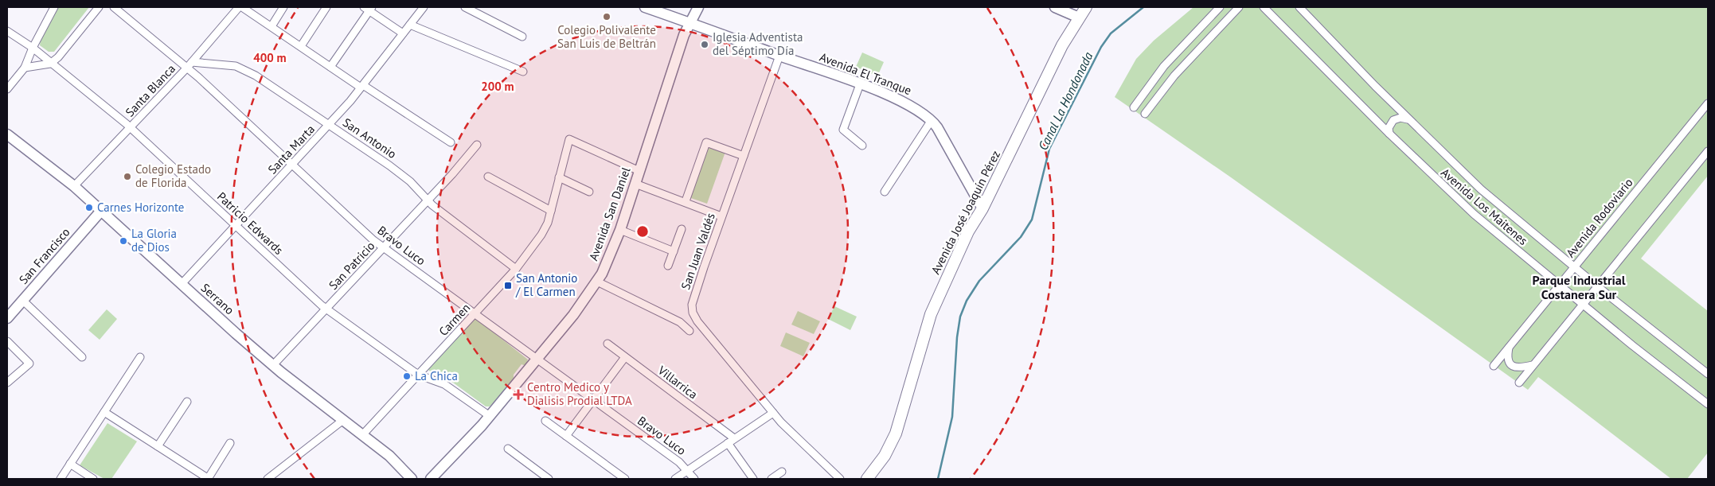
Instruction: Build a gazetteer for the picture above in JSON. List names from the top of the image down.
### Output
{
  "streets": {
    "main road": ["Avenida José Joaquín Pérez"],
    "street": [
      "Avenida El Tranque",
      "Santa Blanca",
      "San Antonio",
      "Santa Marta",
      "Avenida Los Maitenes",
      "Avenida San Daniel",
      "Avenida Rodoviario",
      "Patricio Edwards",
      "Bravo Luco",
      "San Juan Valdés",
      "San Francisco",
      "San Patricio",
      "Serrano",
      "Carmen",
      "Villarrica"
    ]
  },
  "crossings": [
    ["Avenida El Tranque", "Avenida José Joaquín Pérez"],
    ["Avenida El Tranque", "Avenida San Daniel"],
    ["Avenida El Tranque", "San Juan Valdés"],
    ["Santa Blanca", "San Antonio"],
    ["Santa Blanca", "Patricio Edwards"],
    ["Santa Blanca", "Bravo Luco"],
    ["Santa Blanca", "Serrano"],
    ["San Antonio", "Santa Marta"],
    ["San Antonio", "Bravo Luco"],
    ["San Antonio", "San Patricio"],
    ["San Antonio", "Carmen"],
    ["Santa Marta", "Patricio Edwards"],
    ["Santa Marta", "Bravo Luco"],
    ["Santa Marta", "Serrano"],
    ["Avenida Los Maitenes", "Avenida Rodoviario"],
    ["Avenida San Daniel", "Patricio Edwards"],
    ["Avenida San Daniel", "Bravo Luco"],
    ["Avenida San Daniel", "Carmen"],
    ["Patricio Edwards", "San Patricio"],
    ["Patricio Edwards", "Carmen"],
    ["Bravo Luco", "San Patricio"],
    ["Bravo Luco", "Carmen"],
    ["San Francisco", "Serrano"],
    ["San Patricio", "Serrano"],
    ["Serrano", "Carmen"]
  ],
  "districts": ["Parque Industrial Costanera Sur"],
  "water": ["Canal La Hondonada"],
  "places": {
    "other": [
      "Colegio Polivalente San Luis de Beltrán",
      "Iglesia Adventista del Séptimo Día",
      "Colegio Estado de Florida",
      "Carnes Horizonte",
      "La Gloria de Dios",
      "La Chica"
    ],
    "transit": ["San Antonio / El Carmen"],
    "health": ["Centro Medico y Dialisis Prodial LTDA"]
  },
  "rings": ["400 m", "200 m"]
}
